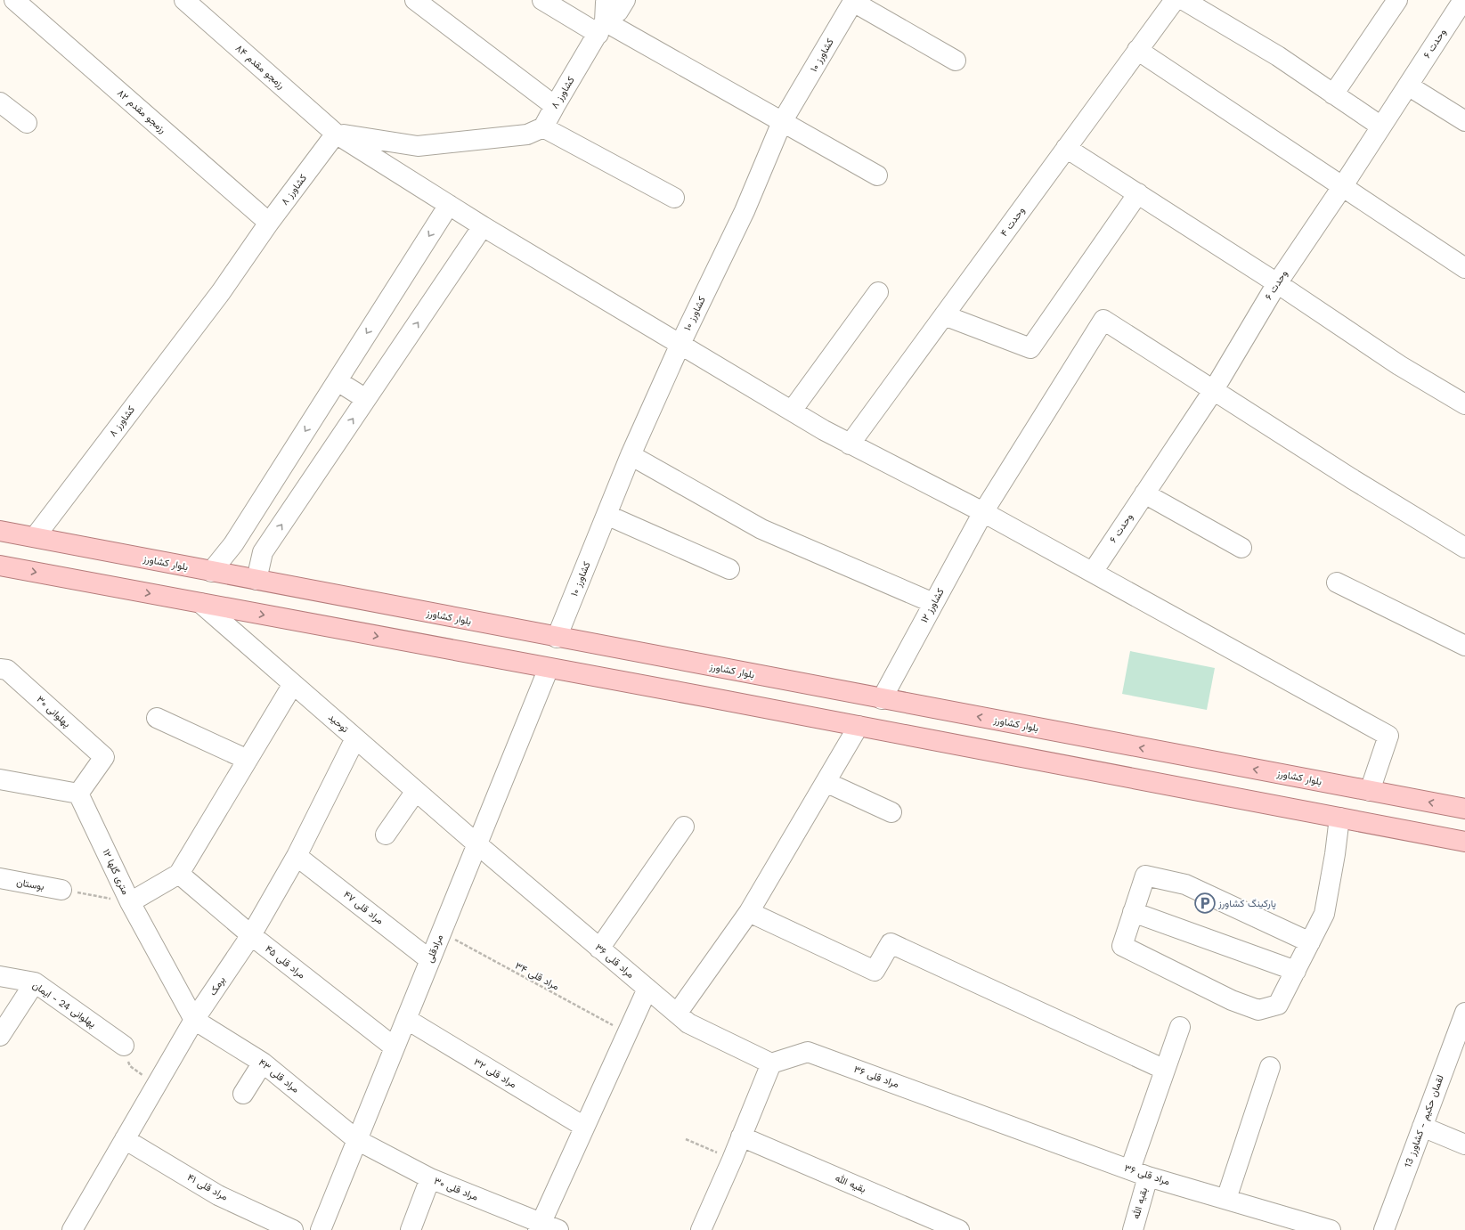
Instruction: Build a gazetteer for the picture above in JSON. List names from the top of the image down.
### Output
{
  "streets": {
    "main road": ["بلوار کشاورز"],
    "street": [
      "وحدت ۶",
      "کشاورز ۱۰",
      "رزمجو مقدم ۸۴",
      "کشاورز ۸",
      "رزمجو مقدم ۸۲",
      "وحدت ۴",
      "کشاورز ۱۲",
      "پهلوانی ۳۰",
      "توحید",
      "۱۲ متری گلها",
      "بوستان",
      "مراد قلی ۴۷",
      "مرادقلی",
      "مراد قلی ۳۶",
      "مراد قلی ۴۵",
      "برمک",
      "پهلوانی 24 - ایمان",
      "مراد قلی ۳۲",
      "مراد قلی ۴۳",
      "لقمان حکیم - کشاورز 13",
      "بقیه الله",
      "مراد قلی ۴۱",
      "مراد قلی ۳۰"
    ],
    "path": ["مراد قلی ۳۴"]
  },
  "crossings": [
    ["وحدت ۶", "رزمجو مقدم ۸۴"],
    ["وحدت ۶", "کشاورز ۱۲"],
    ["کشاورز ۱۰", "رزمجو مقدم ۸۴"],
    ["کشاورز ۱۰", "بلوار کشاورز"],
    ["رزمجو مقدم ۸۴", "کشاورز ۸"],
    ["رزمجو مقدم ۸۴", "وحدت ۴"],
    ["رزمجو مقدم ۸۴", "بلوار کشاورز"],
    ["رزمجو مقدم ۸۴", "کشاورز ۱۲"],
    ["کشاورز ۸", "رزمجو مقدم ۸۲"],
    ["کشاورز ۸", "بلوار کشاورز"],
    ["بلوار کشاورز", "کشاورز ۱۲"],
    ["پهلوانی ۳۰", "۱۲ متری گلها"],
    ["توحید", "مرادقلی"],
    ["توحید", "مراد قلی ۳۶"],
    ["توحید", "برمک"],
    ["۱۲ متری گلها", "برمک"],
    ["۱۲ متری گلها", "مراد قلی ۴۳"],
    ["مراد قلی ۴۷", "مرادقلی"],
    ["مراد قلی ۴۷", "برمک"],
    ["مرادقلی", "مراد قلی ۳۶"],
    ["مرادقلی", "مراد قلی ۴۵"],
    ["مرادقلی", "مراد قلی ۳۴"],
    ["مرادقلی", "مراد قلی ۳۲"],
    ["مرادقلی", "مراد قلی ۴۳"],
    ["مرادقلی", "مراد قلی ۳۰"],
    ["مراد قلی ۳۶", "بقیه الله"],
    ["مراد قلی ۴۵", "برمک"],
    ["برمک", "مراد قلی ۴۳"],
    ["برمک", "مراد قلی ۴۱"],
    ["مراد قلی ۴۳", "مراد قلی ۳۰"]
  ],
  "places": {
    "parking": ["پارکینگ کشاورز"]
  }
}
